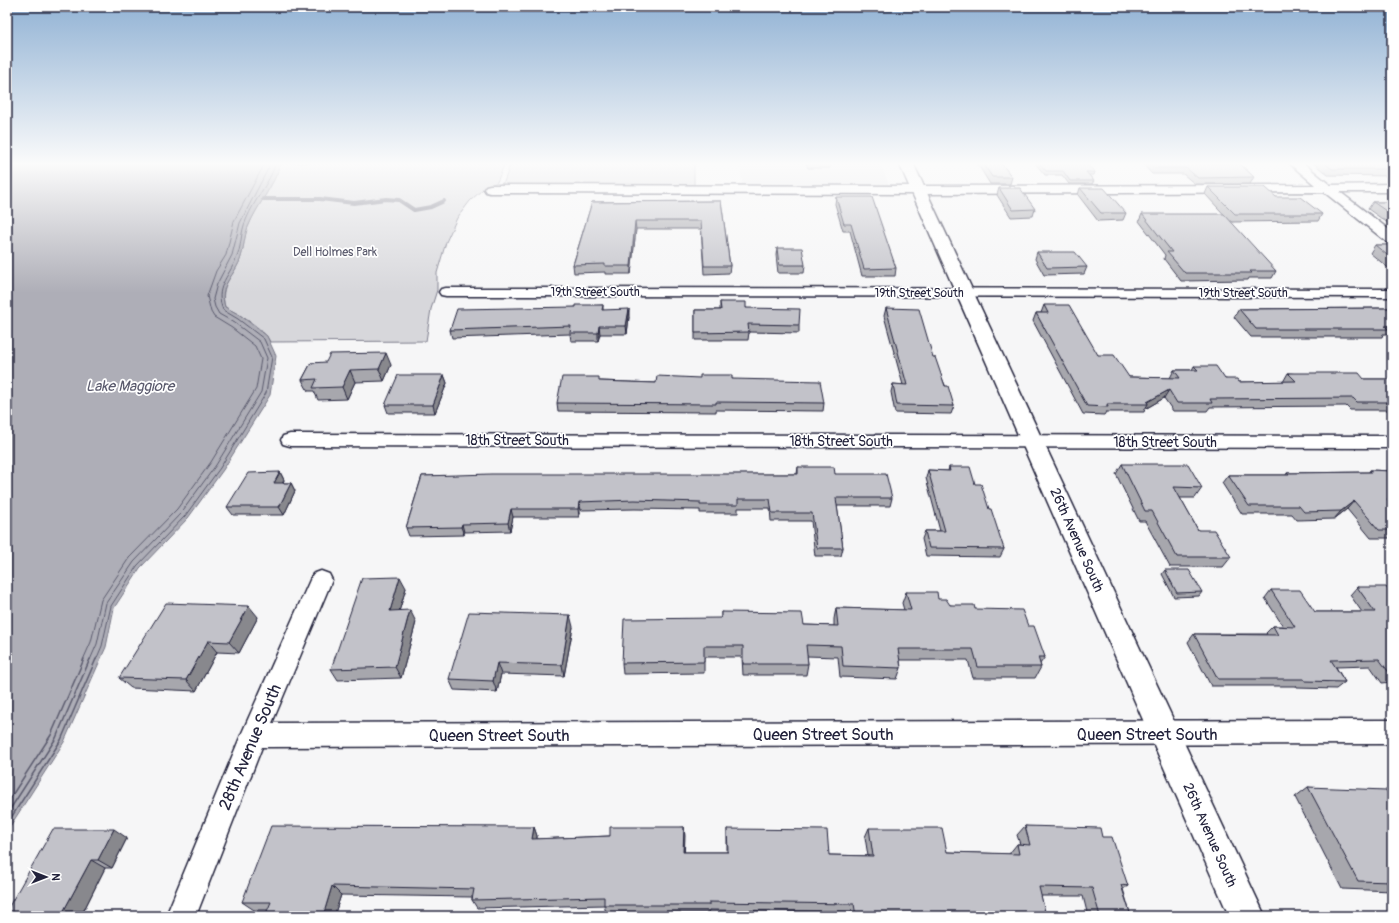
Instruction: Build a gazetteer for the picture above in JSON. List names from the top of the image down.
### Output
{
  "streets": {
    "street": [
      "19th Street South",
      "18th Street South",
      "26th Avenue South",
      "Queen Street South",
      "28th Avenue South"
    ]
  },
  "crossings": [
    ["19th Street South", "26th Avenue South"],
    ["18th Street South", "26th Avenue South"],
    ["26th Avenue South", "Queen Street South"],
    ["Queen Street South", "28th Avenue South"]
  ],
  "water": ["Lake Maggiore"],
  "parks": ["Dell Holmes Park"],
  "north": "right"
}
